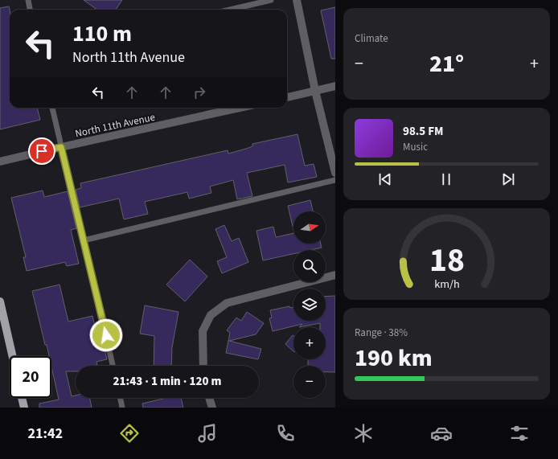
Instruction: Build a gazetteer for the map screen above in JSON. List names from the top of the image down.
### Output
{
  "streets": {
    "street": ["North 11th Avenue"]
  },
  "north": "right",
  "page": {
    "tile": [
      "Climate",
      ["Range · 38%", "190 km"]
    ],
    "turn": ["110 m", "North 11th Avenue"],
    "heat": ["−", "21°", "+"],
    "song": ["98.5 FM", "Music"],
    "map_buttons": ["+", "−"],
    "limit": "20",
    "trip": "21:43 · 1 min · 120 m",
    "tabs": "21:42",
    "gauge": ["18", "km/h"]
  }
}
